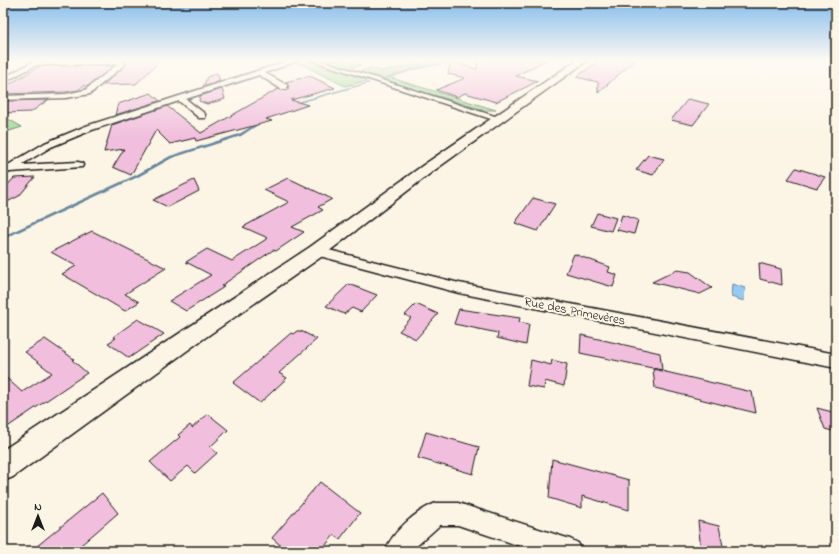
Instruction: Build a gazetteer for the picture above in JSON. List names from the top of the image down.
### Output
{
  "streets": {
    "street": ["Rue des Primevères"]
  },
  "north": "top"
}
